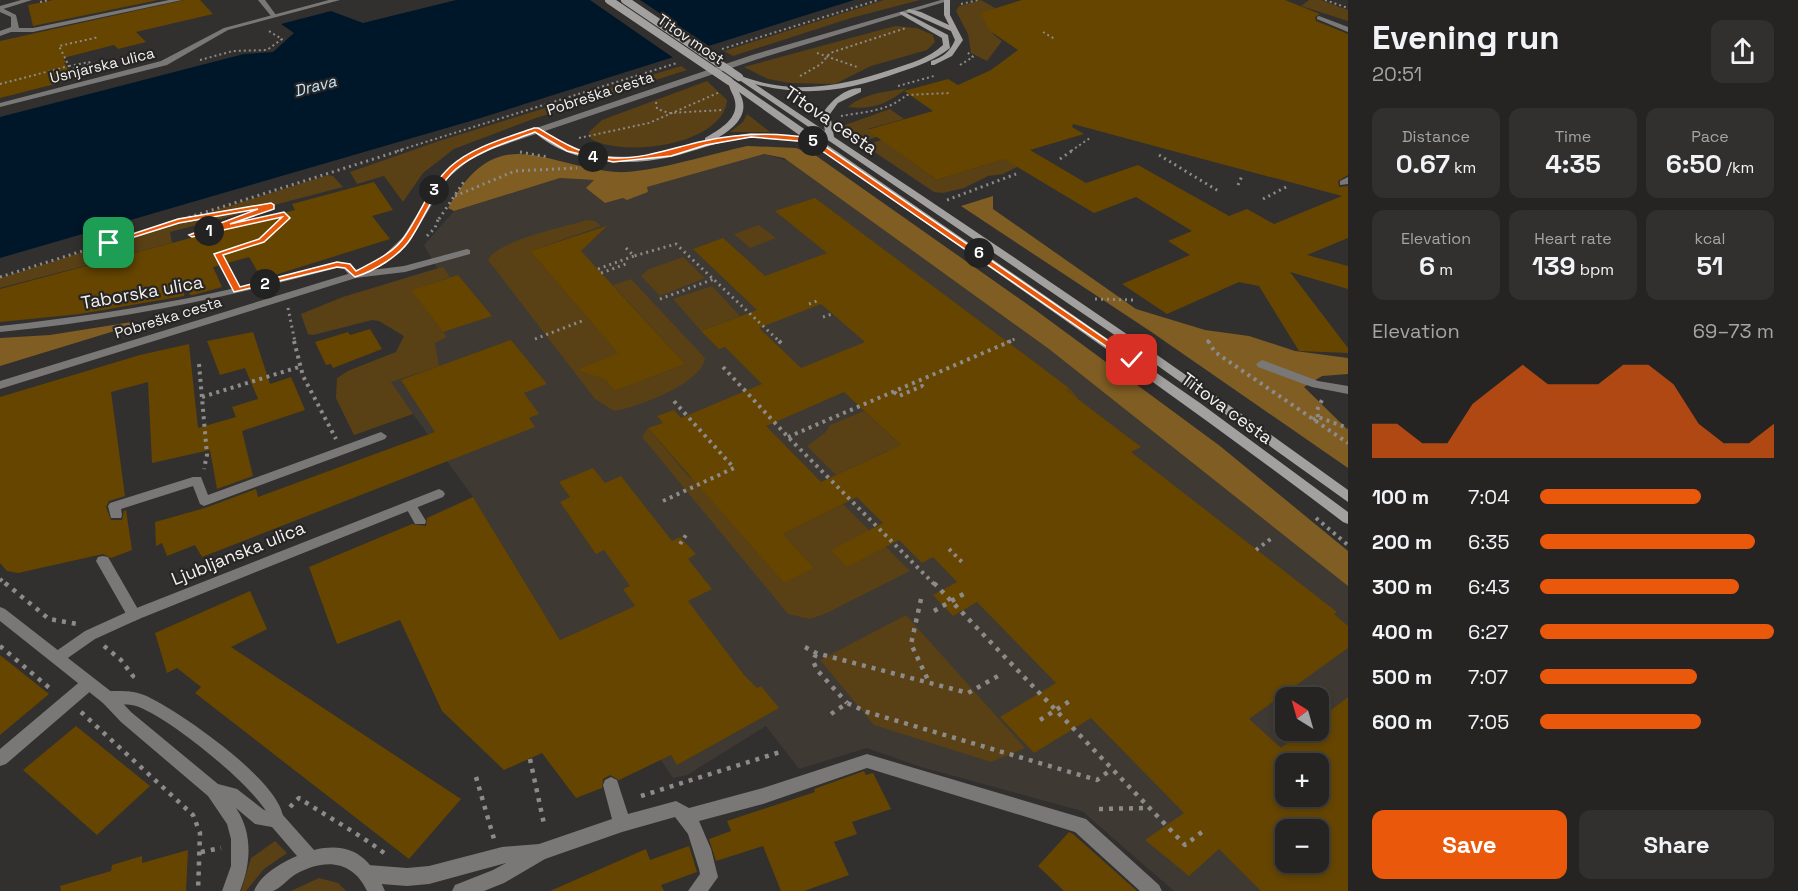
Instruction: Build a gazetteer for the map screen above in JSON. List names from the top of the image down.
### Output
{
  "streets": {
    "main road": ["Titov most", "Titova cesta"],
    "street": [
      "Usnjarska ulica",
      "Pobreška cesta",
      "Taborska ulica",
      "Ljubljanska ulica"
    ]
  },
  "crossings": [
    ["Titov most", "Titova cesta"],
    ["Pobreška cesta", "Taborska ulica"]
  ],
  "water": ["Drava"],
  "north": "top left",
  "page": {
    "heading": ["Evening run", "20:51"],
    "stats": [
      ["Distance", "0.67 km"],
      ["Time", "4:35"],
      ["Pace", "6:50 /km"],
      ["Elevation", "6 m"],
      ["Heart rate", "139 bpm"],
      ["kcal", "51"]
    ],
    "pins": [
      "5",
      "4",
      "3",
      "1",
      "6",
      "2"
    ],
    "chart": ["Elevation", "69–73 m"],
    "list": [
      {
        "name": "100 m",
        "note": "7:04"
      },
      {
        "name": "200 m",
        "note": "6:35"
      },
      {
        "name": "300 m",
        "note": "6:43"
      },
      {
        "name": "400 m",
        "note": "6:27"
      },
      {
        "name": "500 m",
        "note": "7:07"
      },
      {
        "name": "600 m",
        "note": "7:05"
      }
    ],
    "map_buttons": ["+", "−"],
    "buttons": ["Save", "Share"]
  }
}
